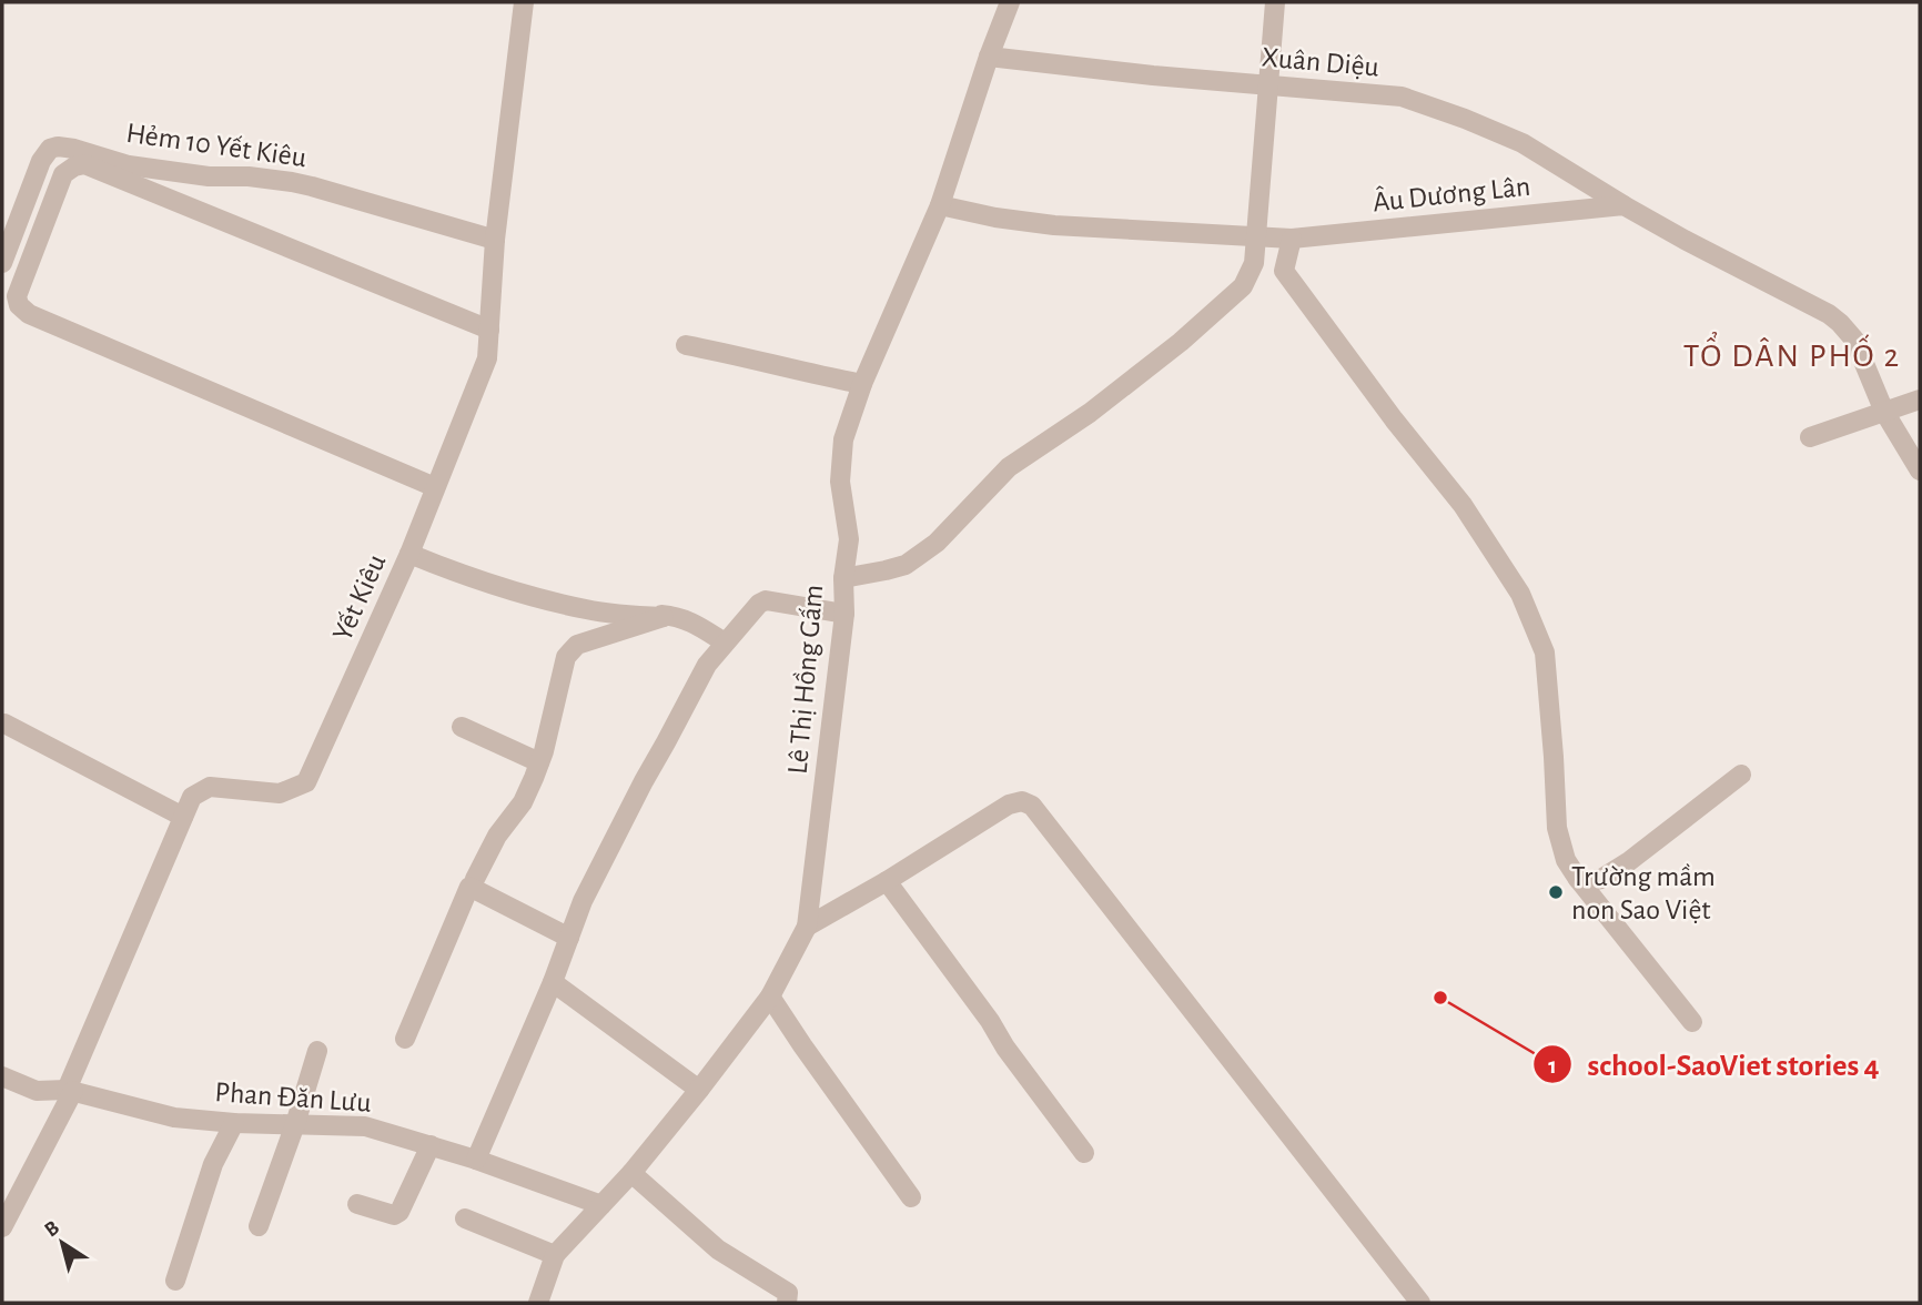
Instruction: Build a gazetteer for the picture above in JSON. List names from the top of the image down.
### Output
{
  "streets": {
    "street": [
      "Xuân Diệu",
      "Hẻm 10 Yết Kiêu",
      "Âu Dương Lân",
      "Yết Kiêu",
      "Lê Thị Hồng Gấm",
      "Phan Đăn Lưu"
    ]
  },
  "crossings": [
    ["Xuân Diệu", "Âu Dương Lân"],
    ["Xuân Diệu", "Lê Thị Hồng Gấm"],
    ["Hẻm 10 Yết Kiêu", "Yết Kiêu"],
    ["Âu Dương Lân", "Lê Thị Hồng Gấm"],
    ["Yết Kiêu", "Phan Đăn Lưu"],
    ["Lê Thị Hồng Gấm", "Phan Đăn Lưu"]
  ],
  "districts": ["TỔ DÂN PHỐ 2"],
  "places": ["Trường mầm non Sao Việt", "school-SaoViet stories 4"],
  "north": "top left"
}
